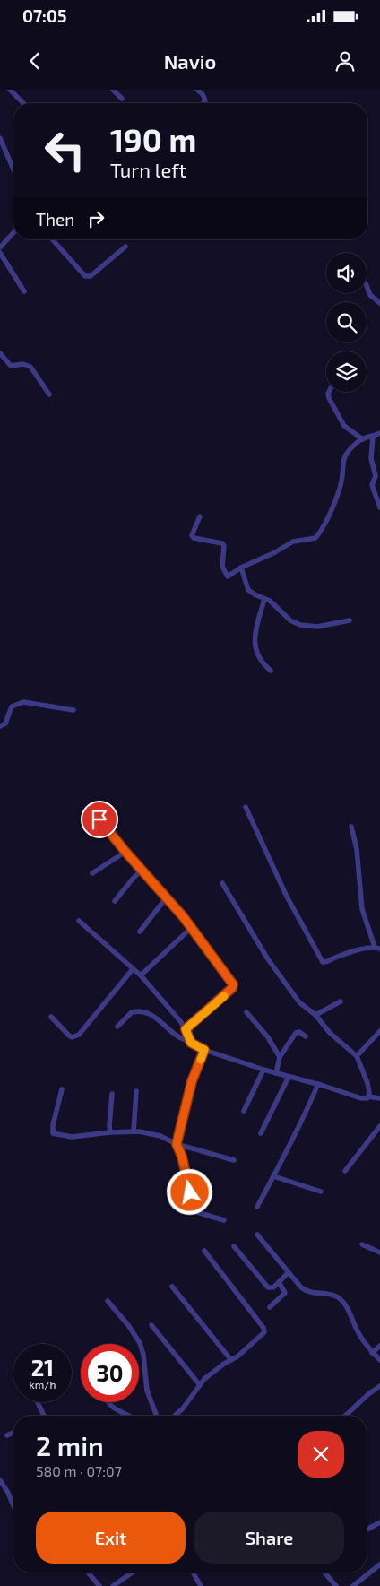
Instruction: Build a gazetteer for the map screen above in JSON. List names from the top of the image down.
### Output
{
  "page": {
    "status": "07:05",
    "header": "Navio",
    "turn": ["190 m", "Turn left"],
    "then": "Then",
    "speed": "21 km/h",
    "limit": "30",
    "heading": ["2 min", "580 m · 07:07"],
    "buttons": ["Exit", "Share"]
  }
}
